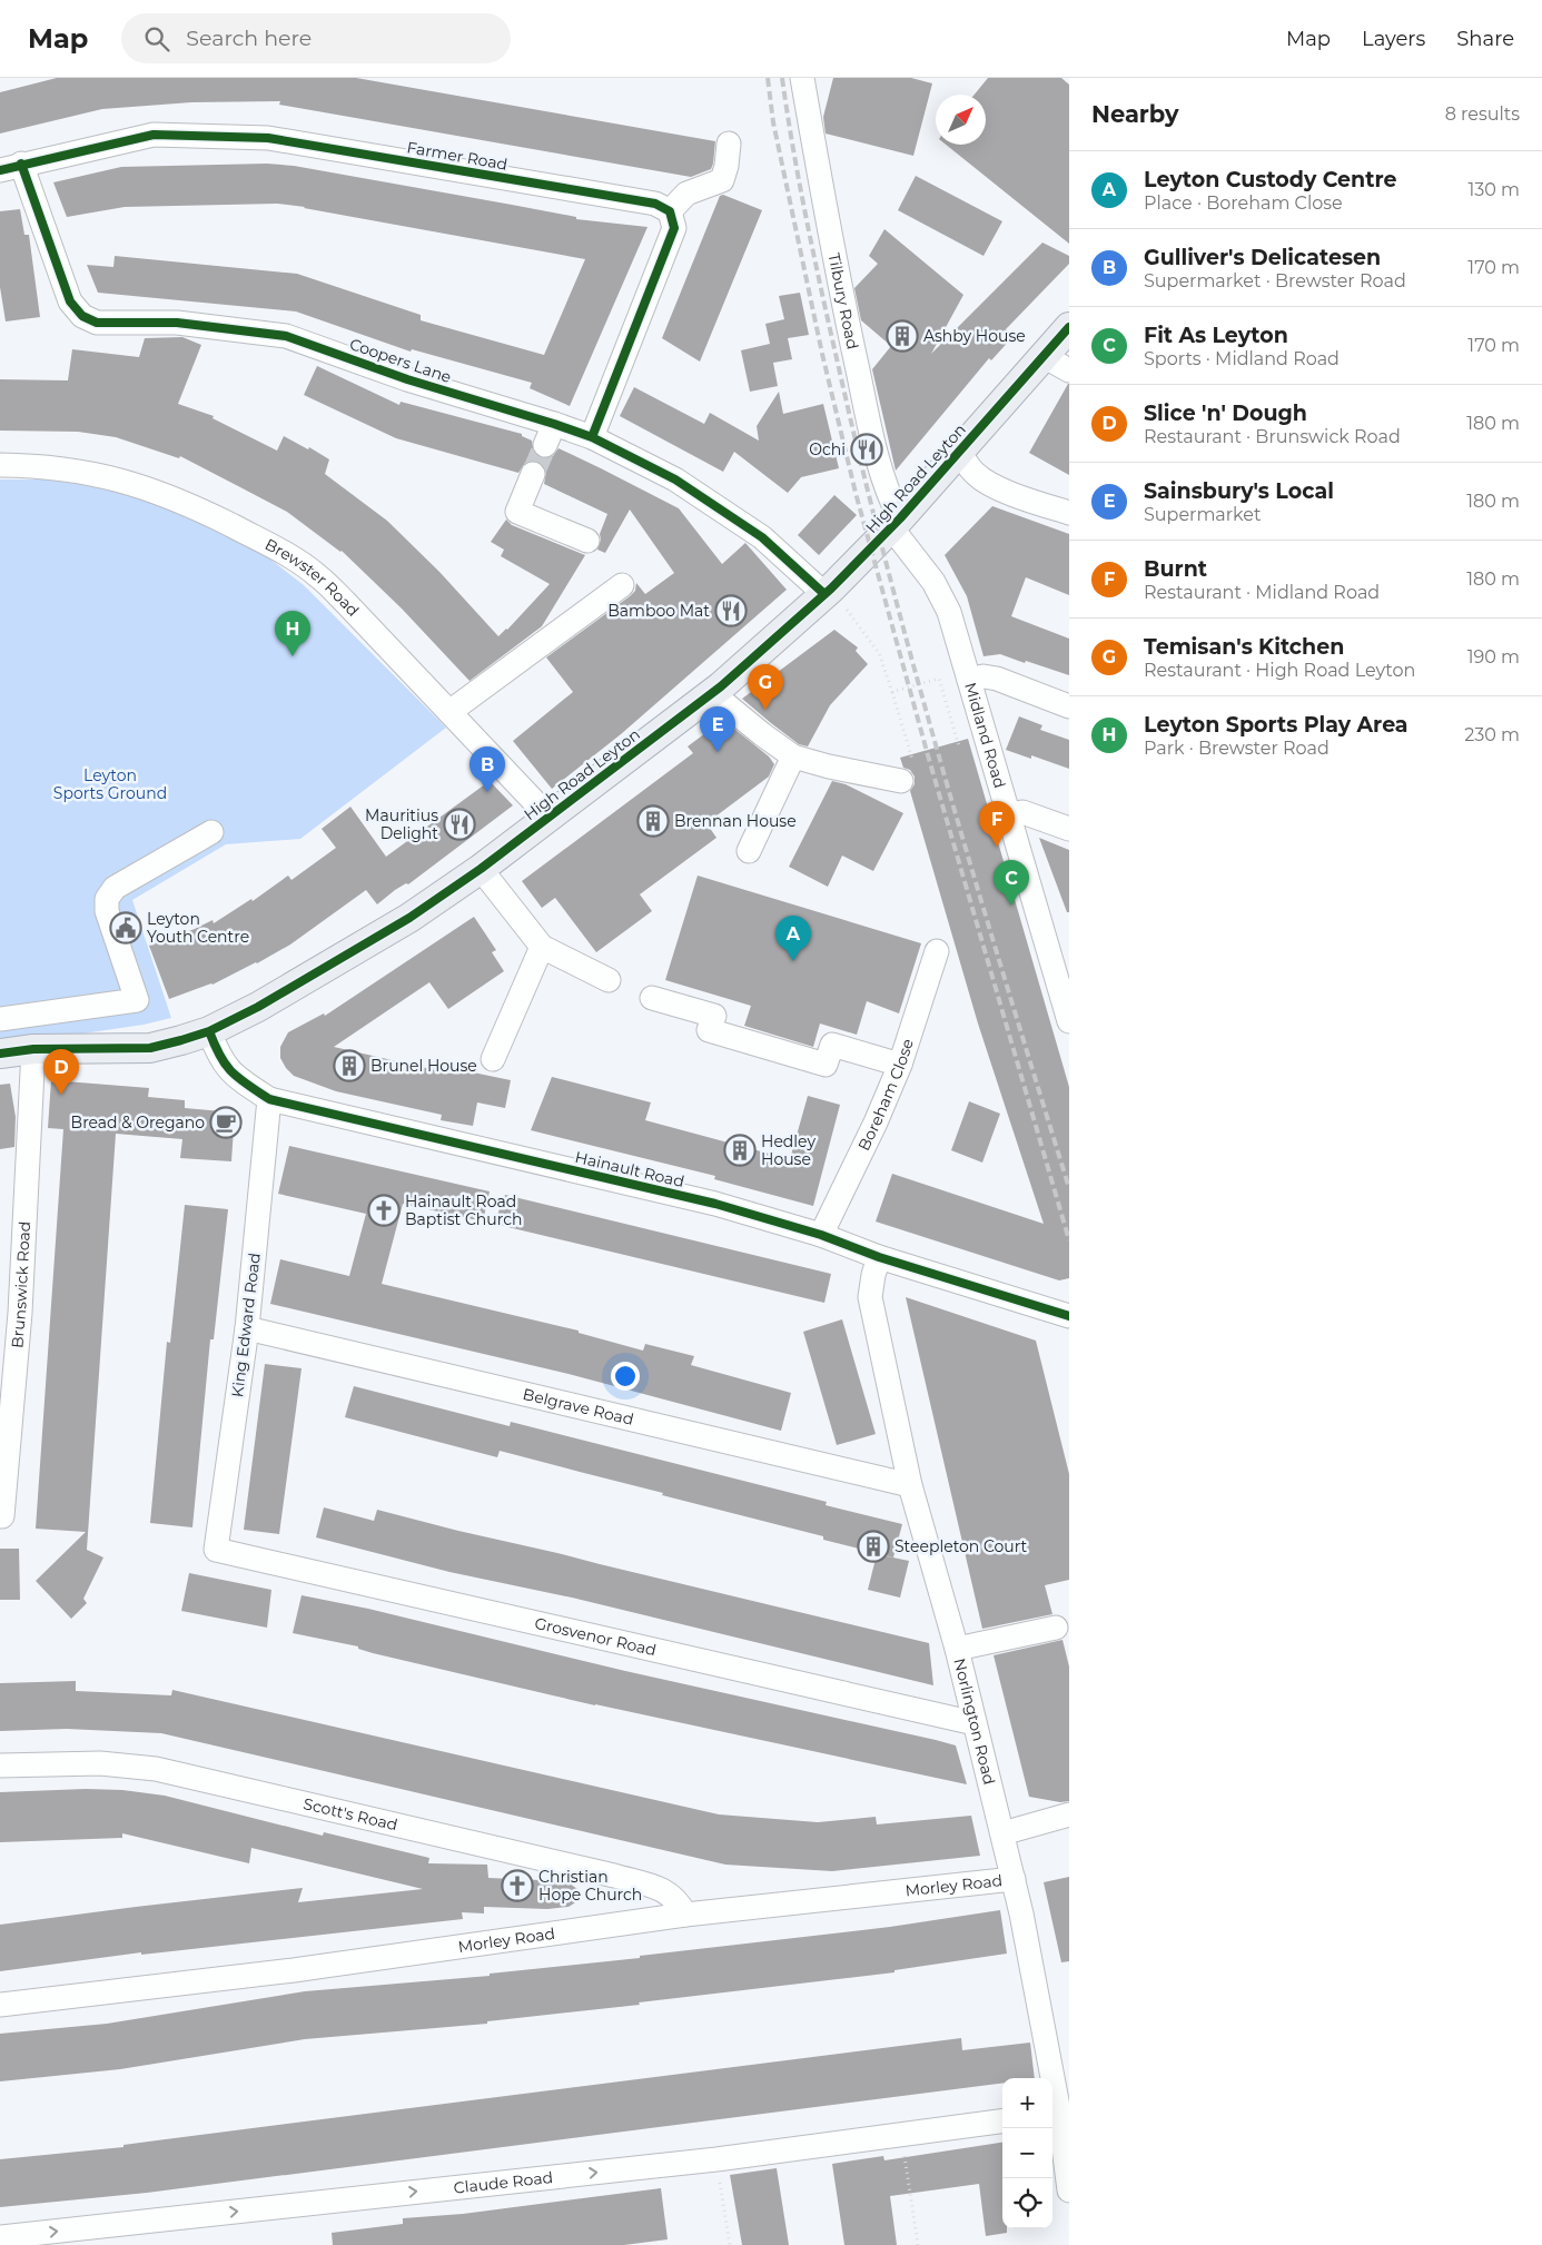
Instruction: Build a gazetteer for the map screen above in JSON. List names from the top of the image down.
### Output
{
  "streets": {
    "main road": ["High Road Leyton"],
    "street": [
      "Farmer Road",
      "Tilbury Road",
      "Coopers Lane",
      "Brewster Road",
      "Midland Road",
      "Boreham Close",
      "Hainault Road",
      "Brunswick Road",
      "King Edward Road",
      "Belgrave Road",
      "Grosvenor Road",
      "Norlington Road",
      "Scott's Road",
      "Morley Road",
      "Claude Road"
    ]
  },
  "crossings": [
    ["Farmer Road", "Coopers Lane"],
    ["Tilbury Road", "High Road Leyton"],
    ["Tilbury Road", "Midland Road"],
    ["Coopers Lane", "High Road Leyton"],
    ["High Road Leyton", "Brewster Road"],
    ["High Road Leyton", "Midland Road"],
    ["High Road Leyton", "Hainault Road"],
    ["High Road Leyton", "Brunswick Road"],
    ["Boreham Close", "Hainault Road"],
    ["Hainault Road", "King Edward Road"],
    ["Hainault Road", "Norlington Road"],
    ["King Edward Road", "Belgrave Road"],
    ["King Edward Road", "Grosvenor Road"],
    ["Belgrave Road", "Norlington Road"],
    ["Grosvenor Road", "Norlington Road"],
    ["Norlington Road", "Morley Road"],
    ["Scott's Road", "Morley Road"]
  ],
  "one_way": ["Claude Road"],
  "parks": ["Leyton Sports Ground"],
  "places": {
    "building": [
      "Ashby House",
      "Brennan House",
      "Brunel House",
      "Hedley House",
      "Steepleton Court"
    ],
    "restaurant": ["Ochi", "Bamboo Mat", "Mauritius Delight"],
    "public building": ["Leyton Youth Centre"],
    "cafe": ["Bread & Oregano"],
    "church": ["Hainault Road Baptist Church", "Christian Hope Church"]
  },
  "north": "top right",
  "page": {
    "header": "Map",
    "search": "Search here",
    "nav": ["Map", "Layers", "Share"],
    "heading": ["Nearby", "8 results"],
    "list": [
      {
        "mark": "A",
        "name": "Leyton Custody Centre",
        "note": "Place · Boreham Close",
        "value": "130 m"
      },
      {
        "mark": "B",
        "name": "Gulliver's Delicatesen",
        "note": "Supermarket · Brewster Road",
        "value": "170 m"
      },
      {
        "mark": "C",
        "name": "Fit As Leyton",
        "note": "Sports · Midland Road",
        "value": "170 m"
      },
      {
        "mark": "D",
        "name": "Slice 'n' Dough",
        "note": "Restaurant · Brunswick Road",
        "value": "180 m"
      },
      {
        "mark": "E",
        "name": "Sainsbury's Local",
        "note": "Supermarket",
        "value": "180 m"
      },
      {
        "mark": "F",
        "name": "Burnt",
        "note": "Restaurant · Midland Road",
        "value": "180 m"
      },
      {
        "mark": "G",
        "name": "Temisan's Kitchen",
        "note": "Restaurant · High Road Leyton",
        "value": "190 m"
      },
      {
        "mark": "H",
        "name": "Leyton Sports Play Area",
        "note": "Park · Brewster Road",
        "value": "230 m"
      }
    ],
    "pins": [
      "H",
      "G",
      "E",
      "B",
      "F",
      "C",
      "A",
      "D"
    ],
    "map_buttons": ["+", "−"]
  }
}
